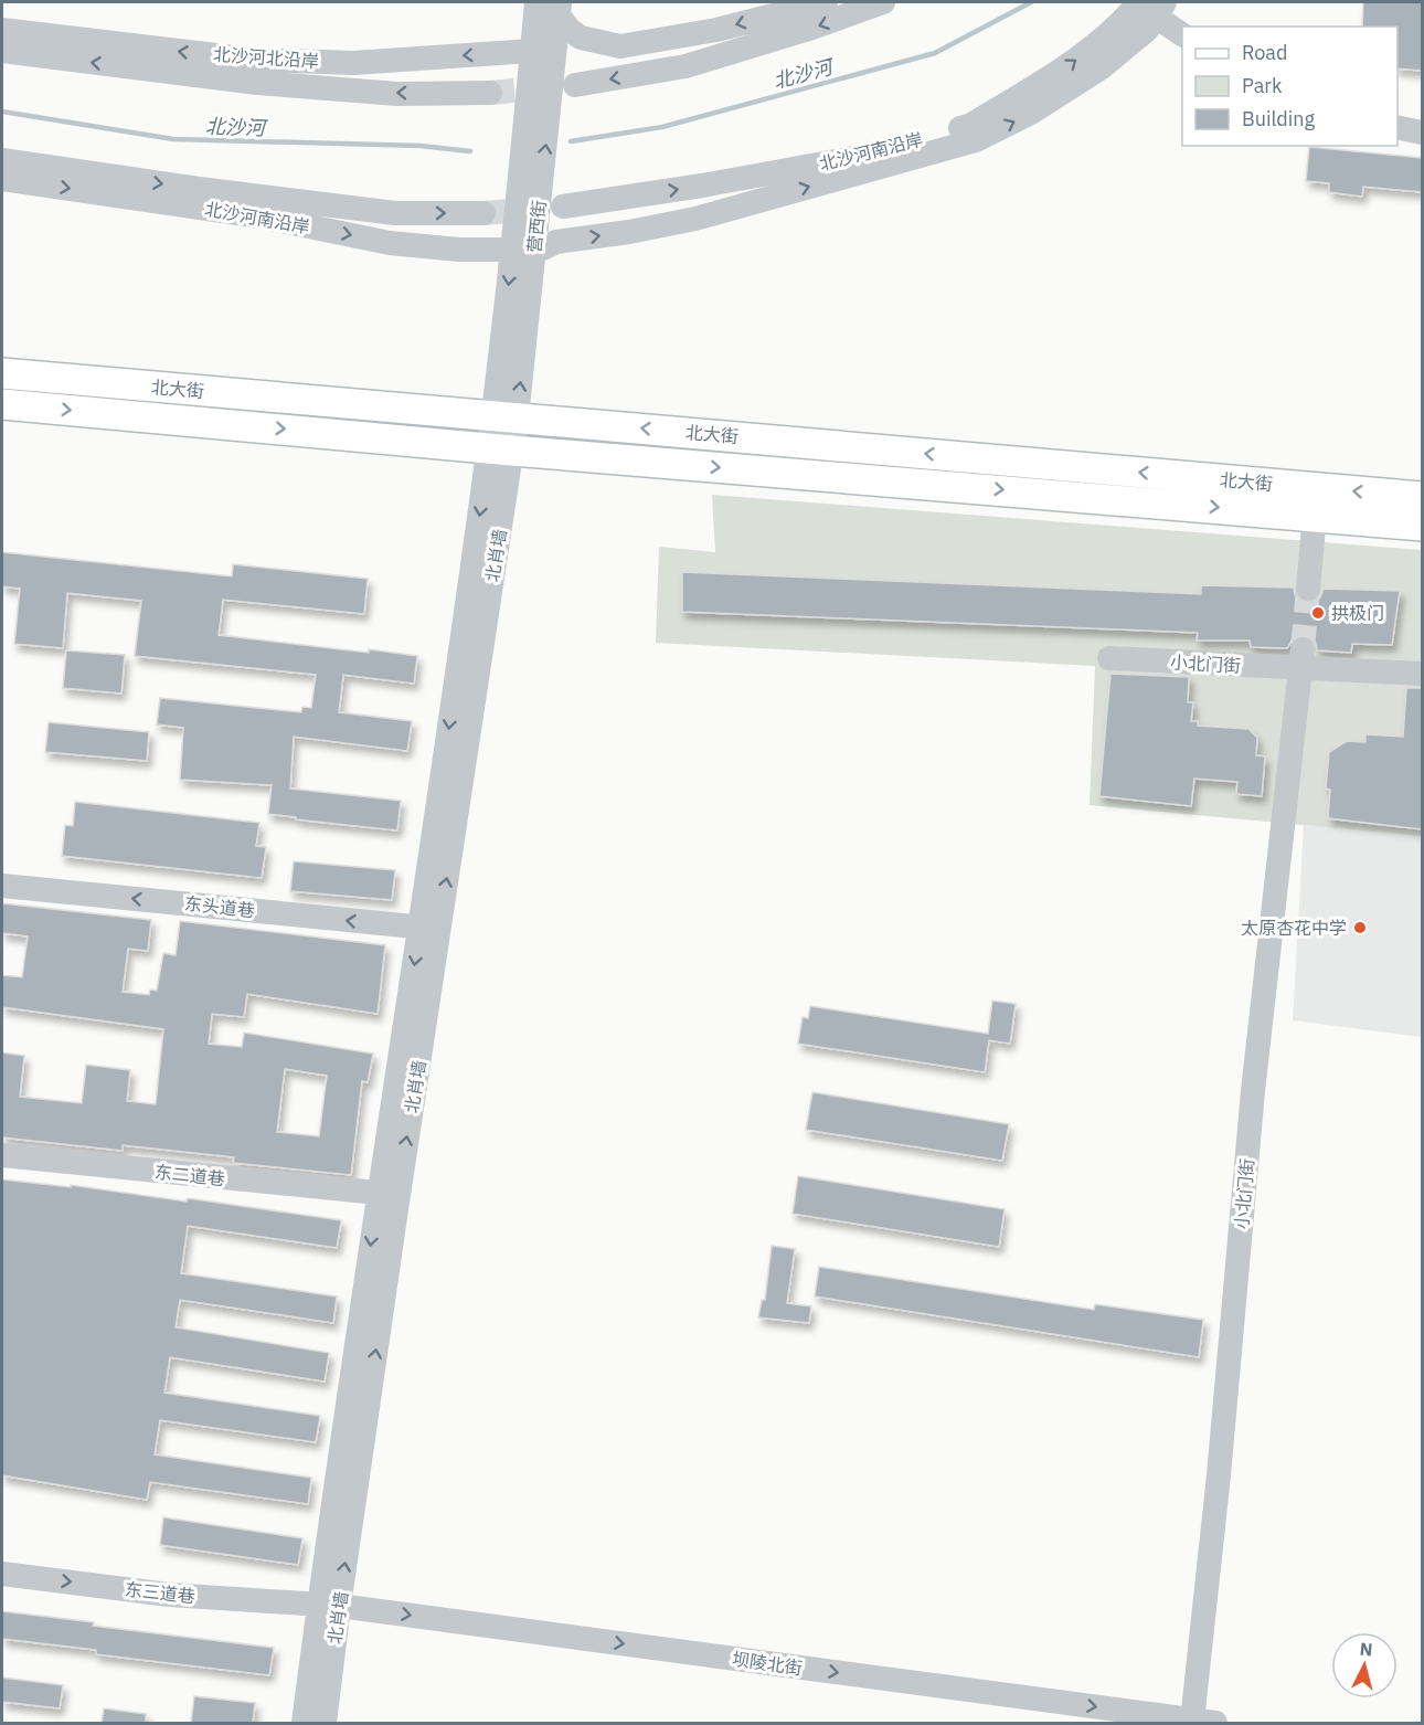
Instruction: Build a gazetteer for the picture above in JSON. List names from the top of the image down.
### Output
{
  "streets": {
    "main road": ["北大街"],
    "street": [
      "北沙河北沿岸",
      "北沙河南沿岸",
      "营西街",
      "北肖墙",
      "小北门街",
      "东头道巷",
      "东二道巷",
      "东三道巷",
      "坝陵北街"
    ]
  },
  "crossings": [
    ["北沙河北沿岸", "营西街"],
    ["北沙河南沿岸", "营西街"],
    ["营西街", "北大街"],
    ["营西街", "北肖墙"],
    ["北肖墙", "东头道巷"],
    ["北肖墙", "东三道巷"],
    ["北肖墙", "坝陵北街"],
    ["小北门街", "坝陵北街"],
    ["东三道巷", "坝陵北街"]
  ],
  "one_way": [
    "北沙河北沿岸",
    "东头道巷",
    "东三道巷",
    "坝陵北街"
  ],
  "water": ["北沙河"],
  "places": ["拱极门", "太原杏花中学"],
  "legend": ["Road", "Park", "Building"],
  "north": "top"
}
